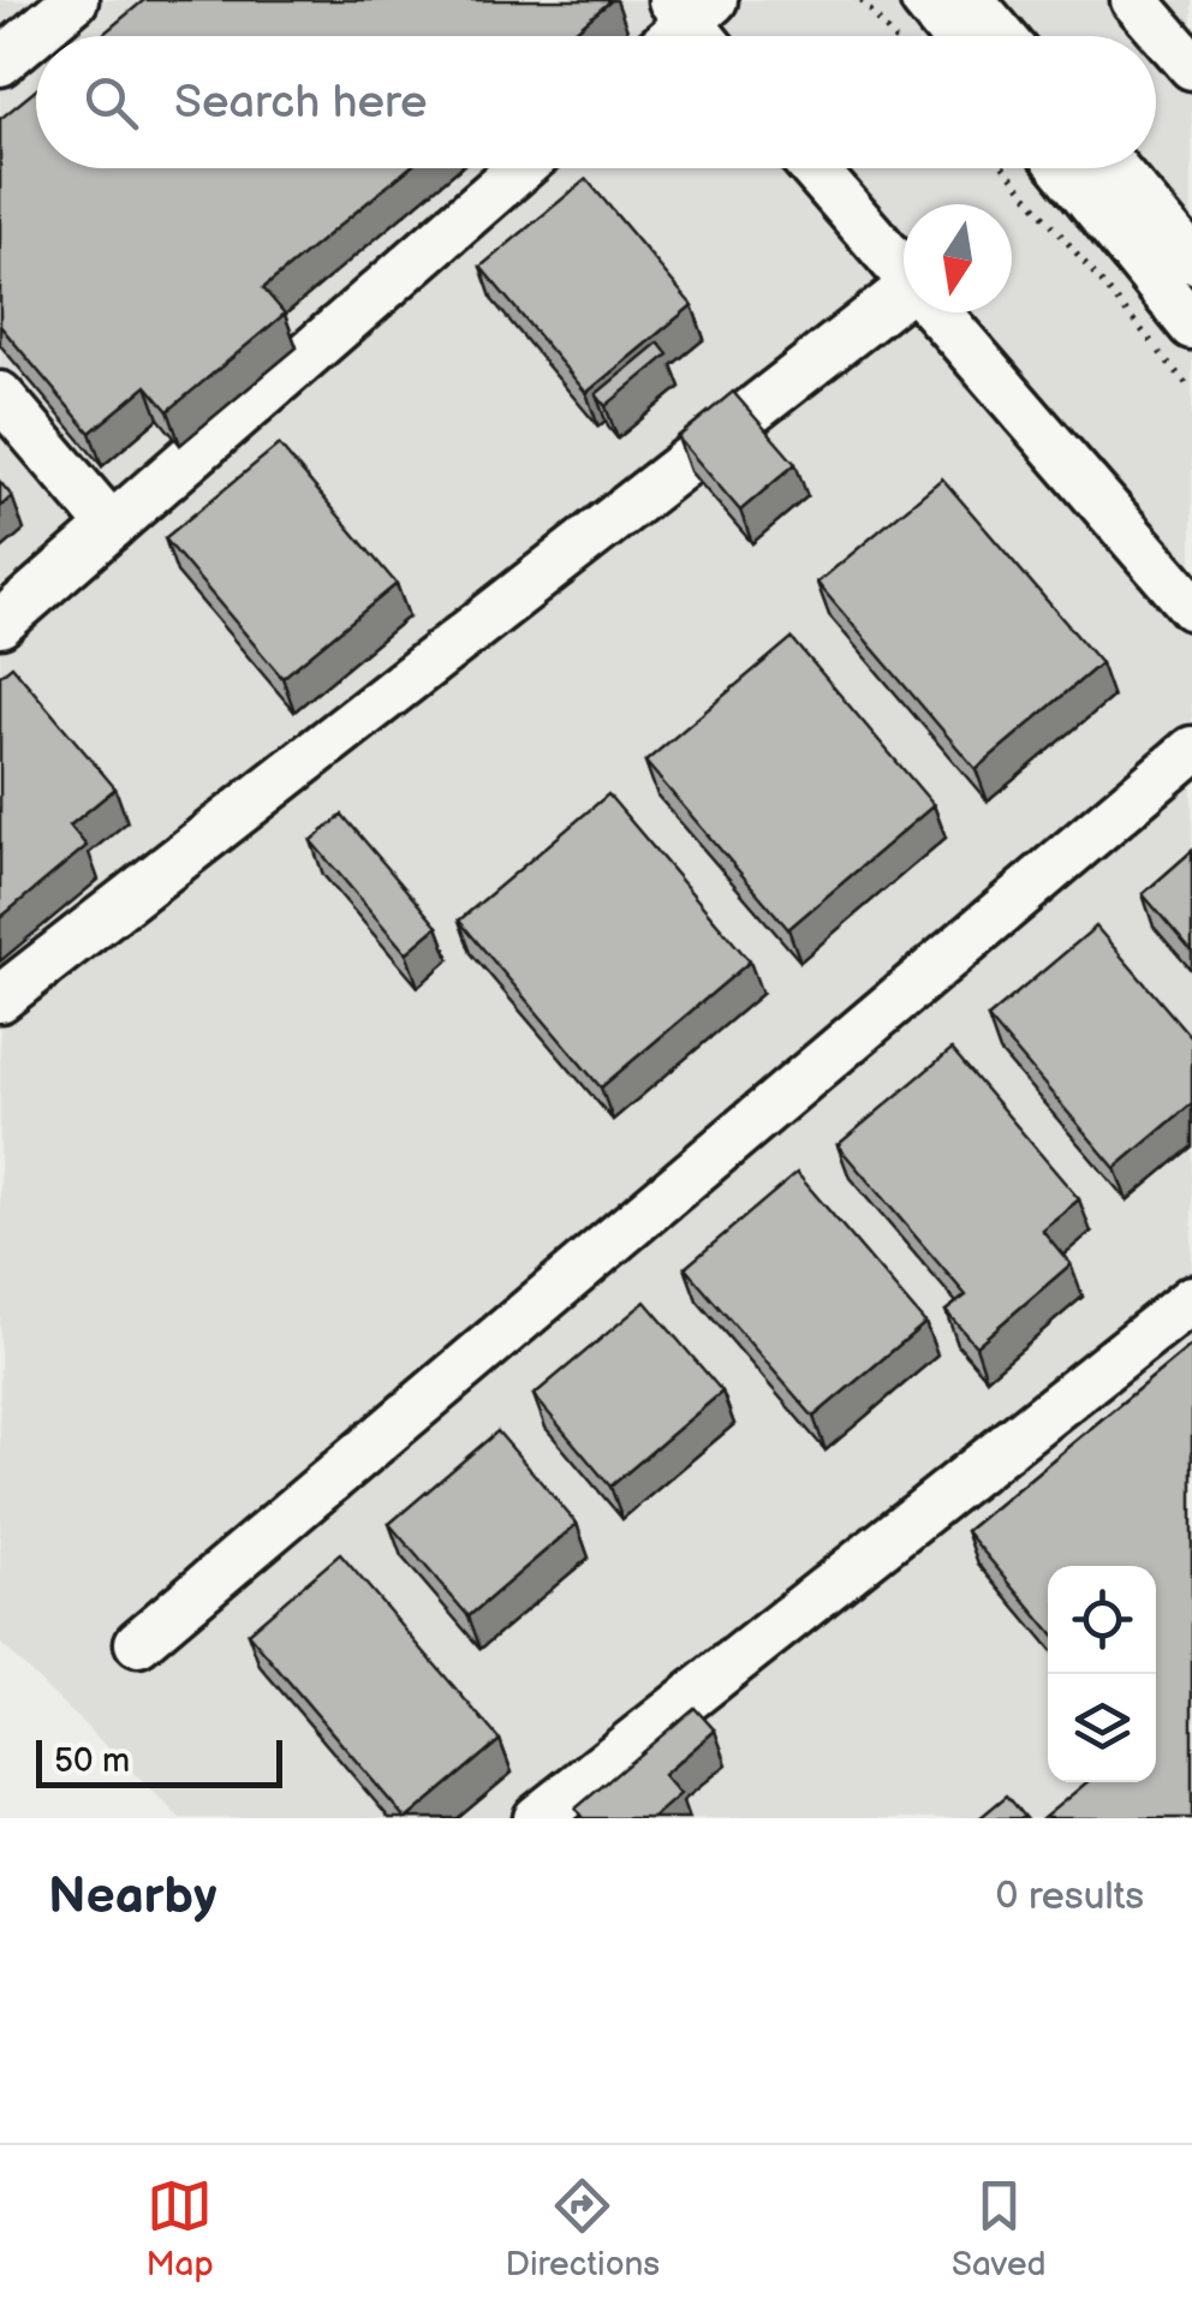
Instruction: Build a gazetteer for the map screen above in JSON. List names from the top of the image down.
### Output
{
  "scale_bar": "50 m",
  "north": "bottom",
  "page": {
    "search": "Search here",
    "scale": "50 m",
    "heading": ["Nearby", "0 results"],
    "nav": ["Map", "Directions", "Saved"]
  }
}
